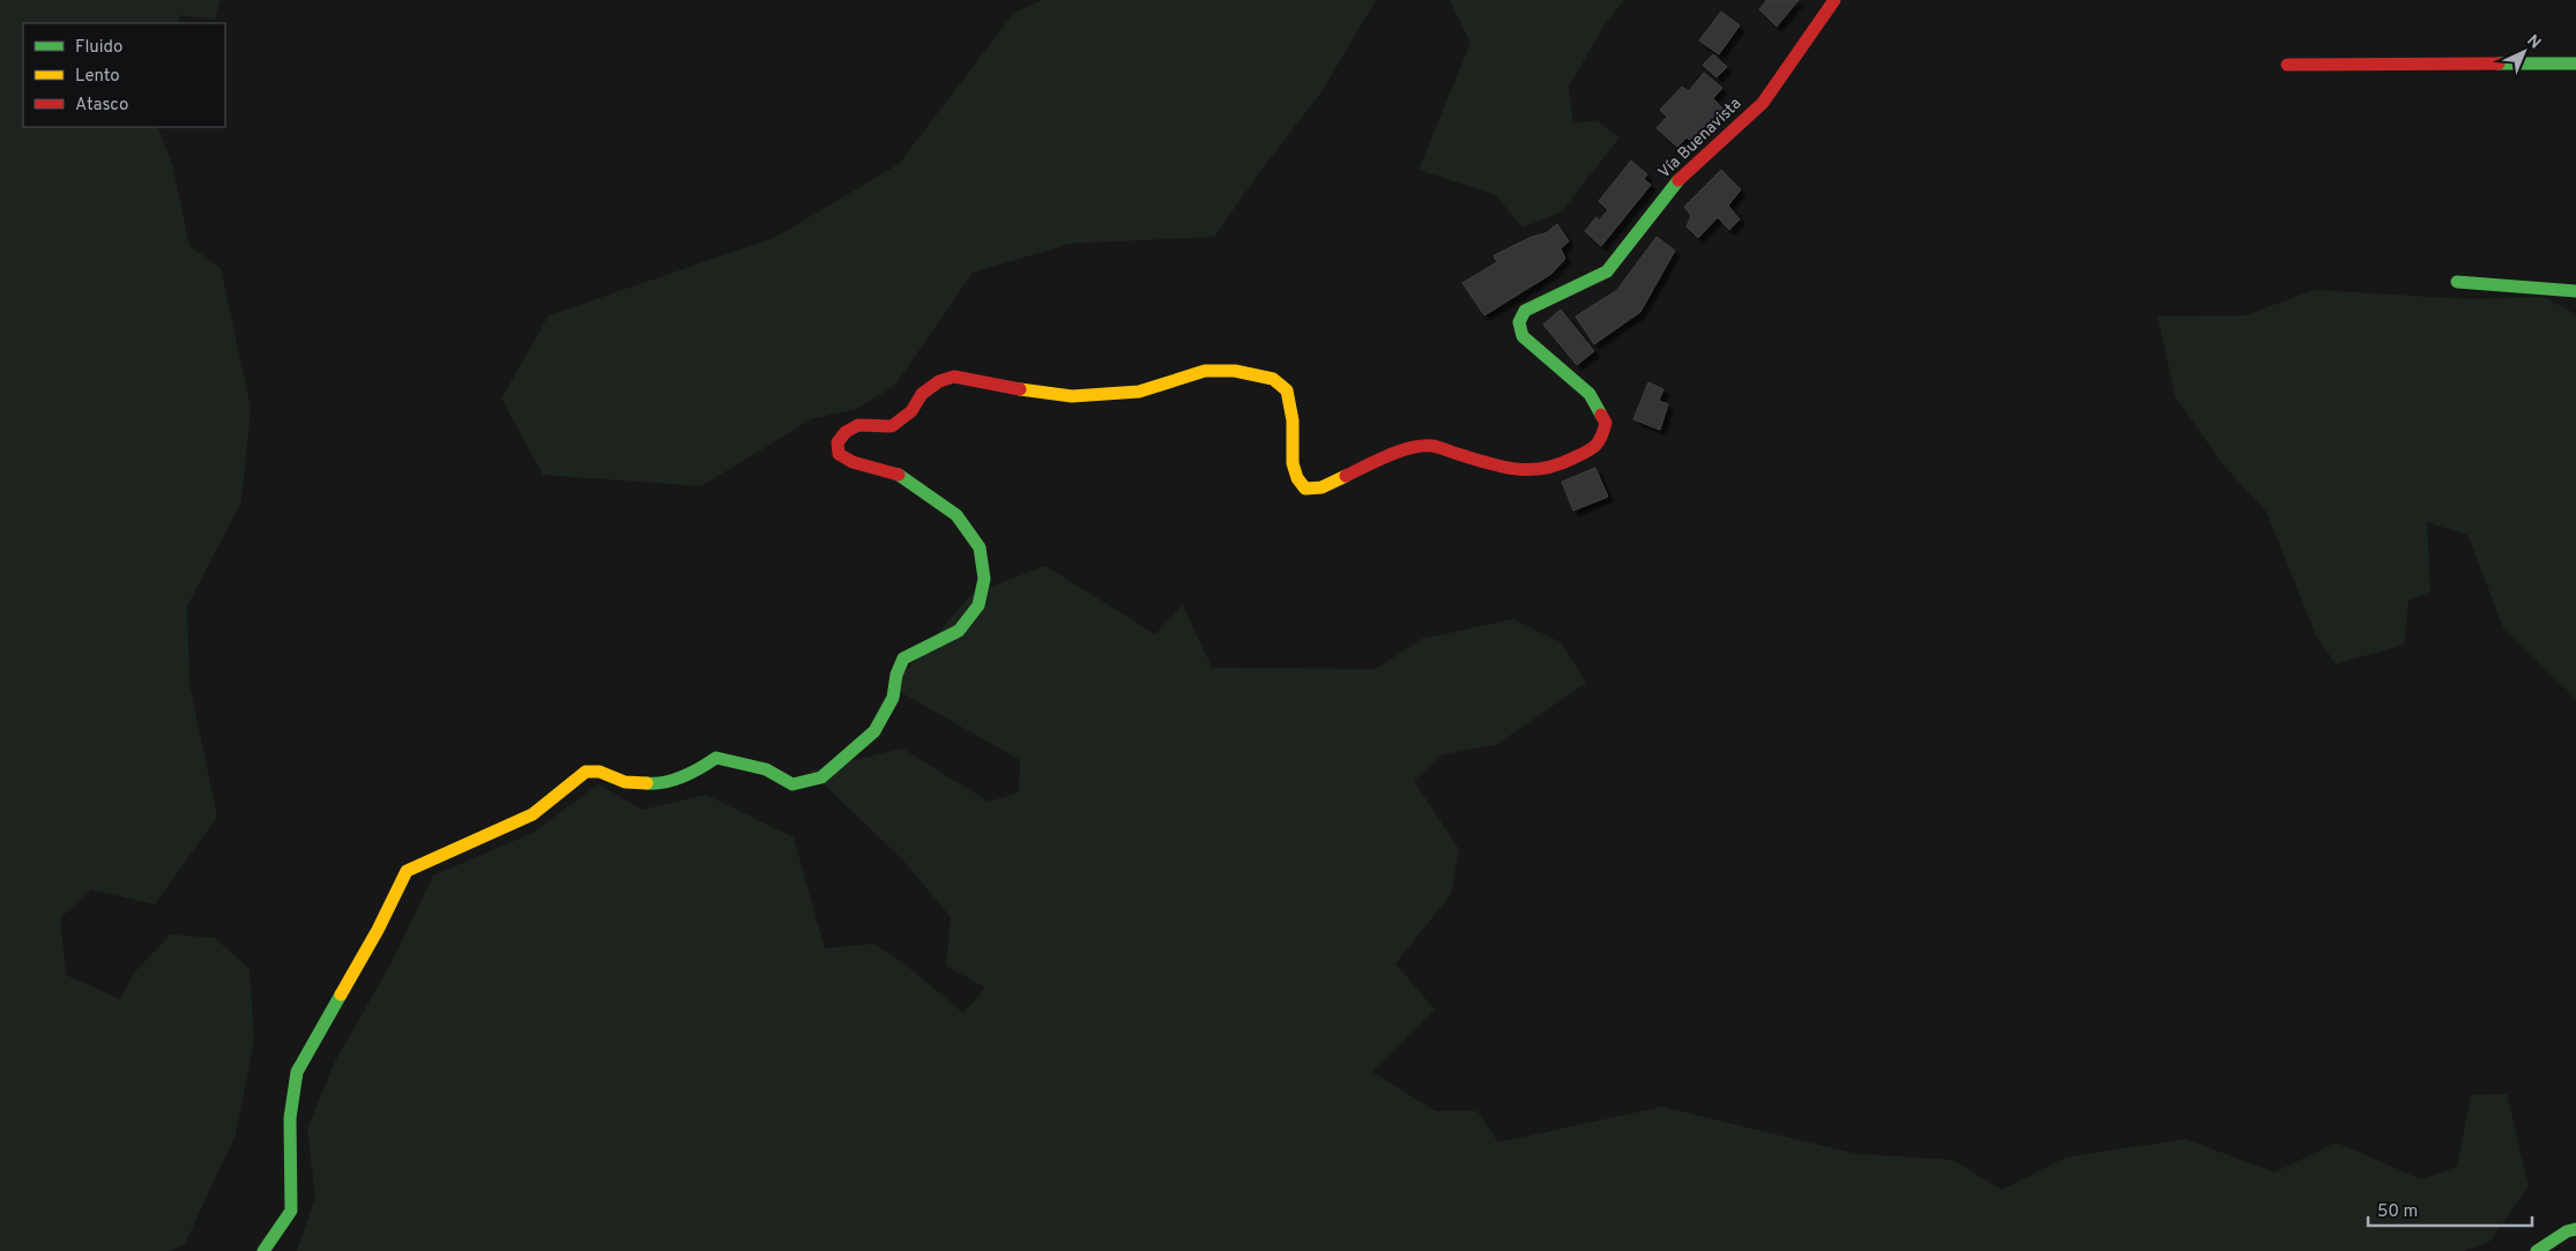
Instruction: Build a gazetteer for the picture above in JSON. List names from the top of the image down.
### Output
{
  "streets": {
    "street": ["Vía Buenavista"]
  },
  "legend": ["Fluido", "Lento", "Atasco"],
  "scale_bar": "50 m",
  "north": "top right"
}
